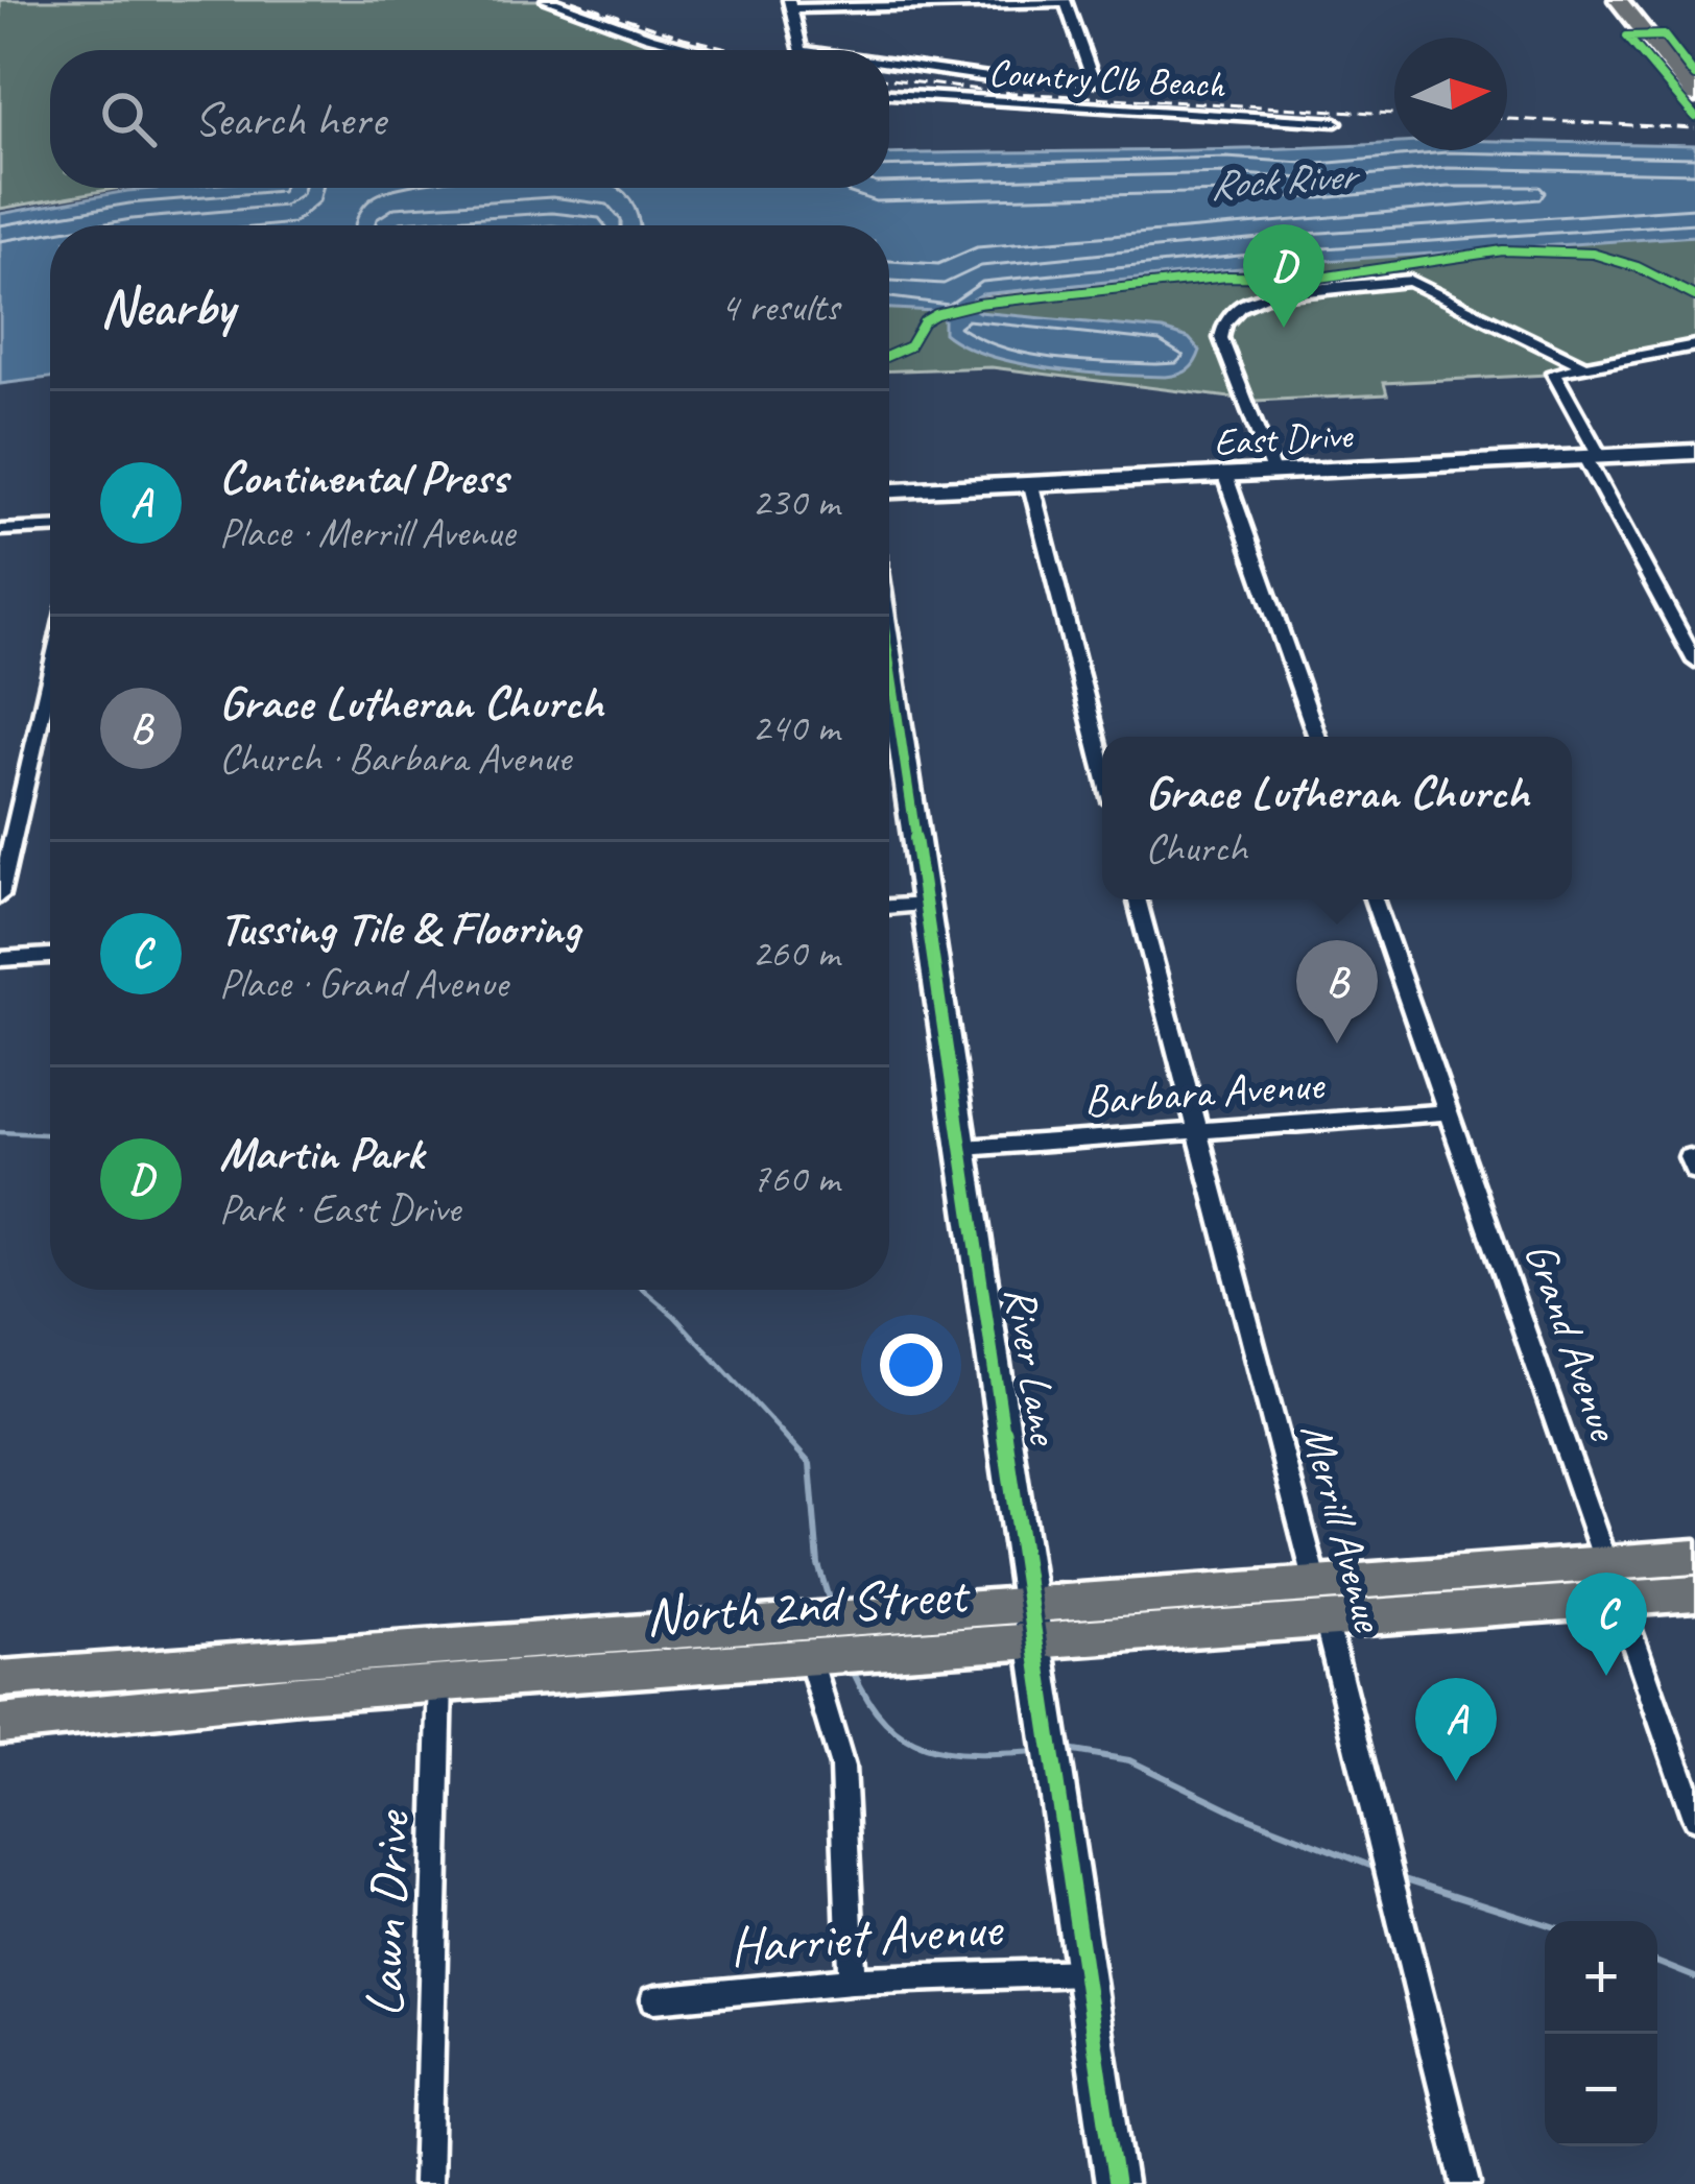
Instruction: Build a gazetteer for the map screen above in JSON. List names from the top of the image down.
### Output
{
  "streets": {
    "main road": ["North 2nd Street"],
    "street": [
      "Country Clb Beach",
      "East Drive",
      "Barbara Avenue",
      "Grand Avenue",
      "River Lane",
      "Merrill Avenue",
      "Lawn Drive",
      "Harriet Avenue"
    ]
  },
  "crossings": [
    ["Barbara Avenue", "Grand Avenue"],
    ["Barbara Avenue", "River Lane"],
    ["Barbara Avenue", "Merrill Avenue"],
    ["Grand Avenue", "North 2nd Street"],
    ["River Lane", "North 2nd Street"],
    ["River Lane", "Harriet Avenue"],
    ["Merrill Avenue", "North 2nd Street"],
    ["North 2nd Street", "Lawn Drive"]
  ],
  "water": ["Rock River"],
  "north": "right",
  "page": {
    "search": "Search here",
    "pins": [
      "D",
      "B",
      "C",
      "A"
    ],
    "heading": ["Nearby", "4 results"],
    "list": [
      {
        "mark": "A",
        "name": "Continental Press",
        "note": "Place · Merrill Avenue",
        "value": "230 m"
      },
      {
        "mark": "B",
        "name": "Grace Lutheran Church",
        "note": "Church · Barbara Avenue",
        "value": "240 m"
      },
      {
        "mark": "C",
        "name": "Tussing Tile & Flooring",
        "note": "Place · Grand Avenue",
        "value": "260 m"
      },
      {
        "mark": "D",
        "name": "Martin Park",
        "note": "Park · East Drive",
        "value": "760 m"
      }
    ],
    "popup": ["Grace Lutheran Church", "Church"],
    "map_buttons": ["+", "−"]
  }
}
